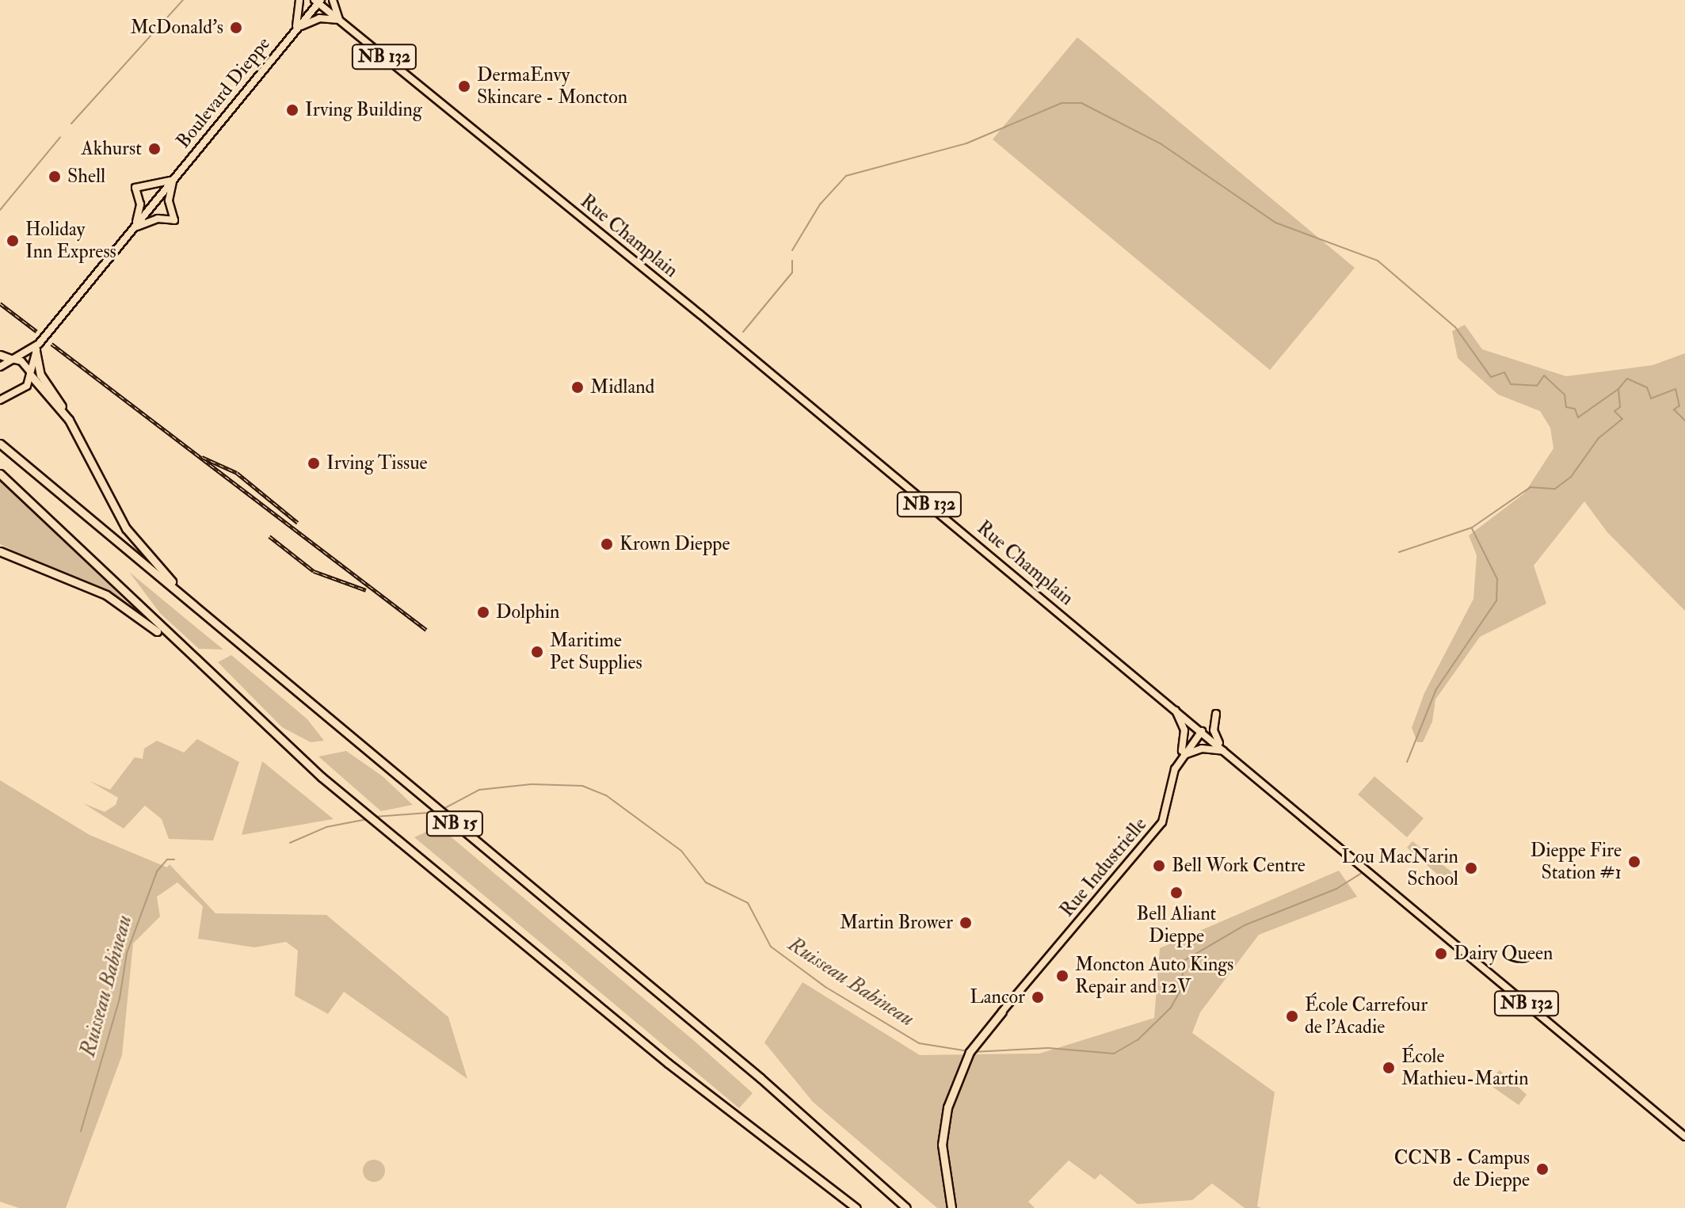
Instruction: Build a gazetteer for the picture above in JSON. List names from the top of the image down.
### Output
{
  "streets": {
    "highway": ["NB 15"],
    "main road": [
      "NB 132",
      "Boulevard Dieppe",
      "Rue Champlain",
      "Rue Industrielle"
    ]
  },
  "crossings": [
    ["NB 132", "Boulevard Dieppe"],
    ["NB 132", "Rue Champlain"],
    ["Rue Champlain", "Rue Industrielle"]
  ],
  "water": ["Ruisseau Babineau"],
  "places": [
    "McDonald's",
    "DermaEnvy Skincare - Moncton",
    "Irving Building",
    "Akhurst",
    "Shell",
    "Holiday Inn Express",
    "Midland",
    "Irving Tissue",
    "Krown Dieppe",
    "Dolphin",
    "Maritime Pet Supplies",
    "Dieppe Fire Station #1",
    "Bell Work Centre",
    "Lou MacNarin School",
    "Bell Aliant Dieppe",
    "Martin Brower",
    "Dairy Queen",
    "Moncton Auto Kings Repair and 12V",
    "Lancor",
    "École Carrefour de l'Acadie",
    "École Mathieu-Martin",
    "CCNB - Campus de Dieppe"
  ]
}
